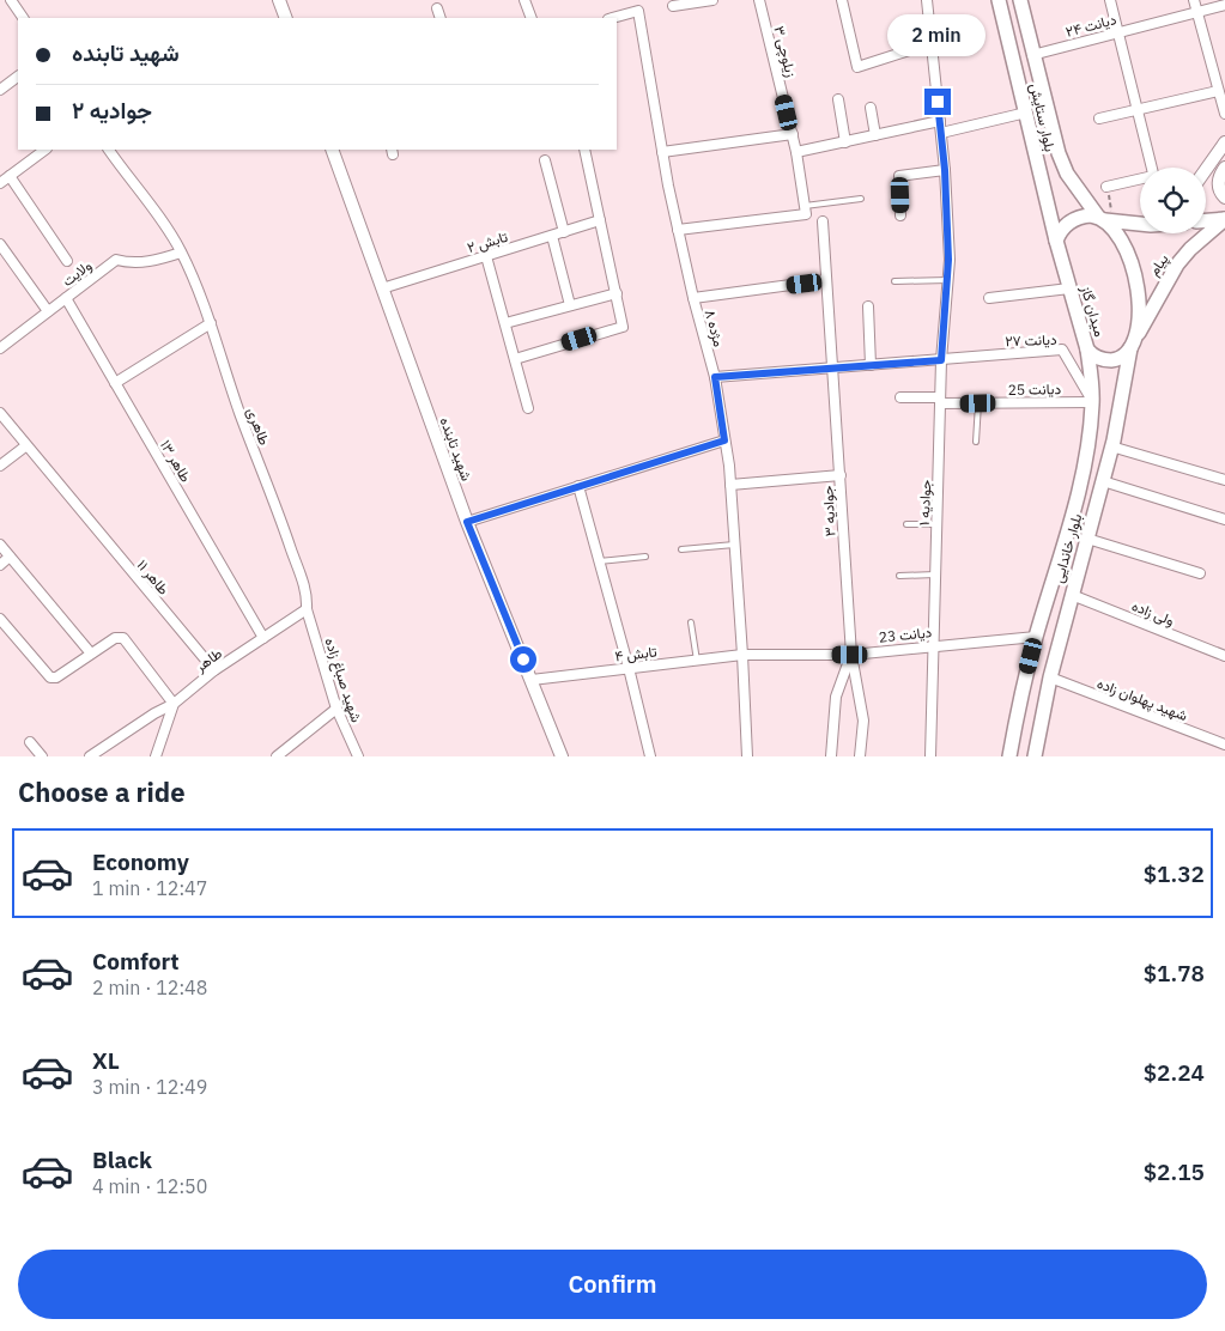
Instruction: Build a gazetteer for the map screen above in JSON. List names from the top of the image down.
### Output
{
  "streets": {
    "main road": [
      "بلوار ستایش",
      "پیام",
      "میدان گاز",
      "بلوار خاندایی"
    ],
    "street": [
      "دیانت ۲۴",
      "زیلوچی ۳",
      "تابش ۲",
      "ولایت",
      "مژده ۸",
      "دیانت ۲۷",
      "دیانت 25",
      "طاهری",
      "شهید تابنده",
      "طاهر ۱۳",
      "جوادیه ۱",
      "جوادیه ۳",
      "طاهر ۱۱",
      "ولی زاده",
      "دیانت 23",
      "تابش ۴",
      "طاهر",
      "شهید صباغ زاده",
      "شهید پهلوان زاده"
    ]
  },
  "crossings": [
    ["دیانت ۲۴", "بلوار ستایش"],
    ["بلوار ستایش", "میدان گاز"],
    ["تابش ۲", "شهید تابنده"],
    ["پیام", "میدان گاز"],
    ["پیام", "بلوار خاندایی"],
    ["ولایت", "طاهری"],
    ["ولایت", "طاهر ۱۳"],
    ["میدان گاز", "بلوار خاندایی"],
    ["مژده ۸", "دیانت 23"],
    ["مژده ۸", "تابش ۴"],
    ["دیانت ۲۷", "دیانت 25"],
    ["دیانت ۲۷", "جوادیه ۱"],
    ["دیانت ۲۷", "بلوار خاندایی"],
    ["دیانت 25", "جوادیه ۱"],
    ["دیانت 25", "بلوار خاندایی"],
    ["طاهری", "طاهر"],
    ["طاهری", "شهید صباغ زاده"],
    ["شهید تابنده", "تابش ۴"],
    ["طاهر ۱۳", "طاهر"],
    ["جوادیه ۱", "دیانت 23"],
    ["جوادیه ۳", "دیانت 23"],
    ["بلوار خاندایی", "ولی زاده"],
    ["بلوار خاندایی", "دیانت 23"],
    ["بلوار خاندایی", "شهید پهلوان زاده"],
    ["طاهر ۱۱", "طاهر"],
    ["دیانت 23", "تابش ۴"],
    ["طاهر", "شهید صباغ زاده"]
  ],
  "page": {
    "bubble": "2 min",
    "banner": ["شهید تابنده", "جوادیه ۲"],
    "heading": "Choose a ride",
    "list": [
      {
        "name": "Economy",
        "note": "1 min · 12:47",
        "value": "$1.32"
      },
      {
        "name": "Comfort",
        "note": "2 min · 12:48",
        "value": "$1.78"
      },
      {
        "name": "XL",
        "note": "3 min · 12:49",
        "value": "$2.24"
      },
      {
        "name": "Black",
        "note": "4 min · 12:50",
        "value": "$2.15"
      }
    ],
    "buttons": "Confirm"
  }
}
